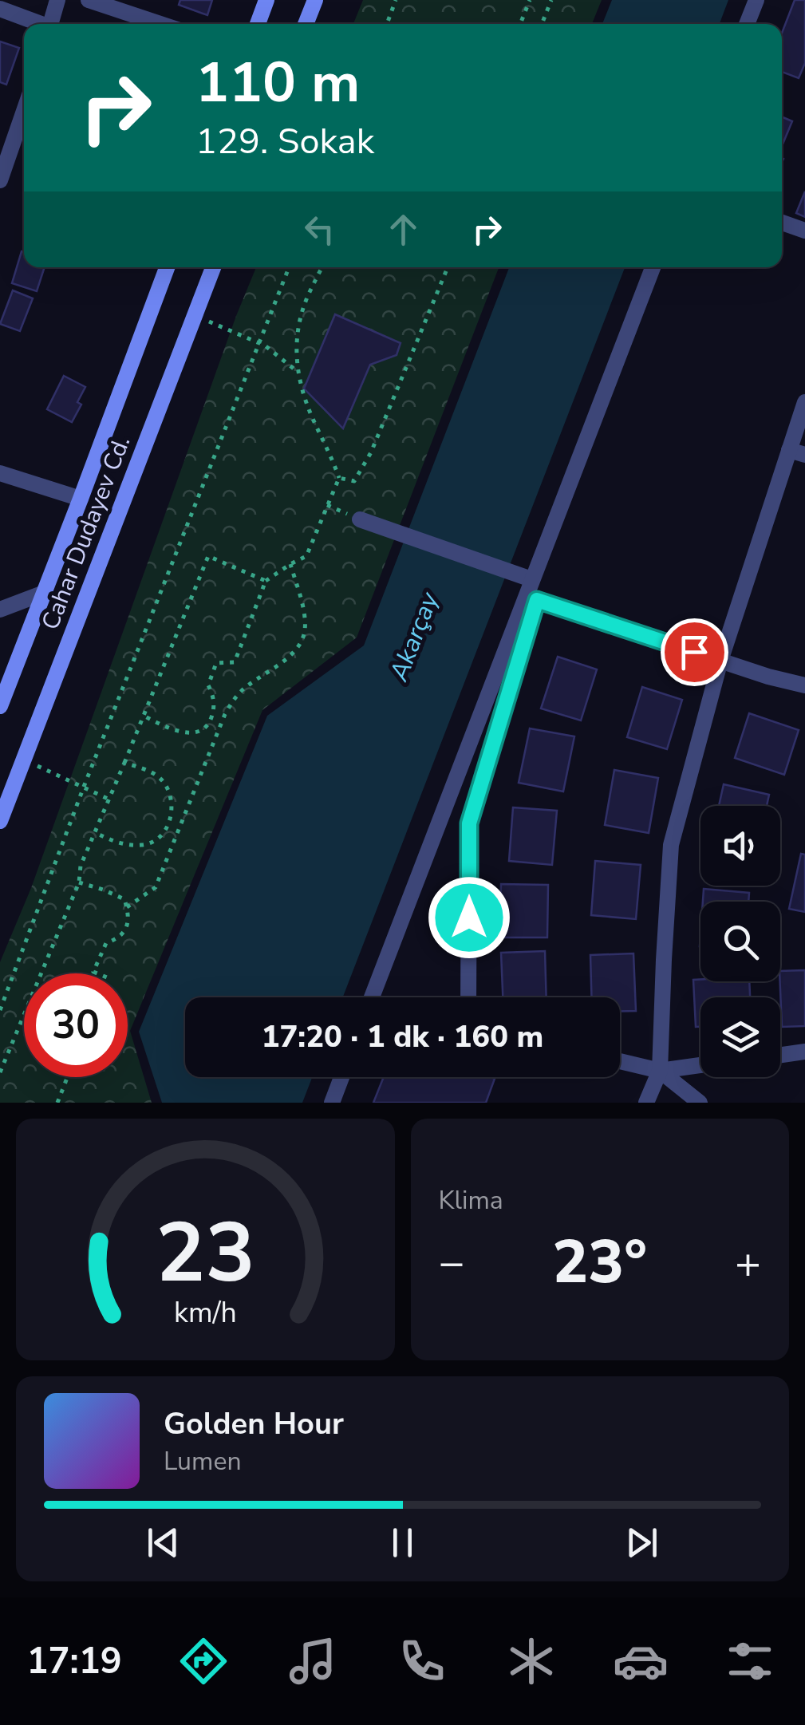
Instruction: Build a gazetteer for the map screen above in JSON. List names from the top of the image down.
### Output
{
  "streets": {
    "main road": ["Cahar Dudayev Cd."]
  },
  "water": ["Akarçay"],
  "page": {
    "turn": ["110 m", "129. Sokak"],
    "limit": "30",
    "trip": "17:20 · 1 dk · 160 m",
    "tile": "Klima",
    "heat": ["−", "23°", "+"],
    "song": ["Golden Hour", "Lumen"],
    "tabs": "17:19",
    "gauge": ["23", "km/h"]
  }
}
